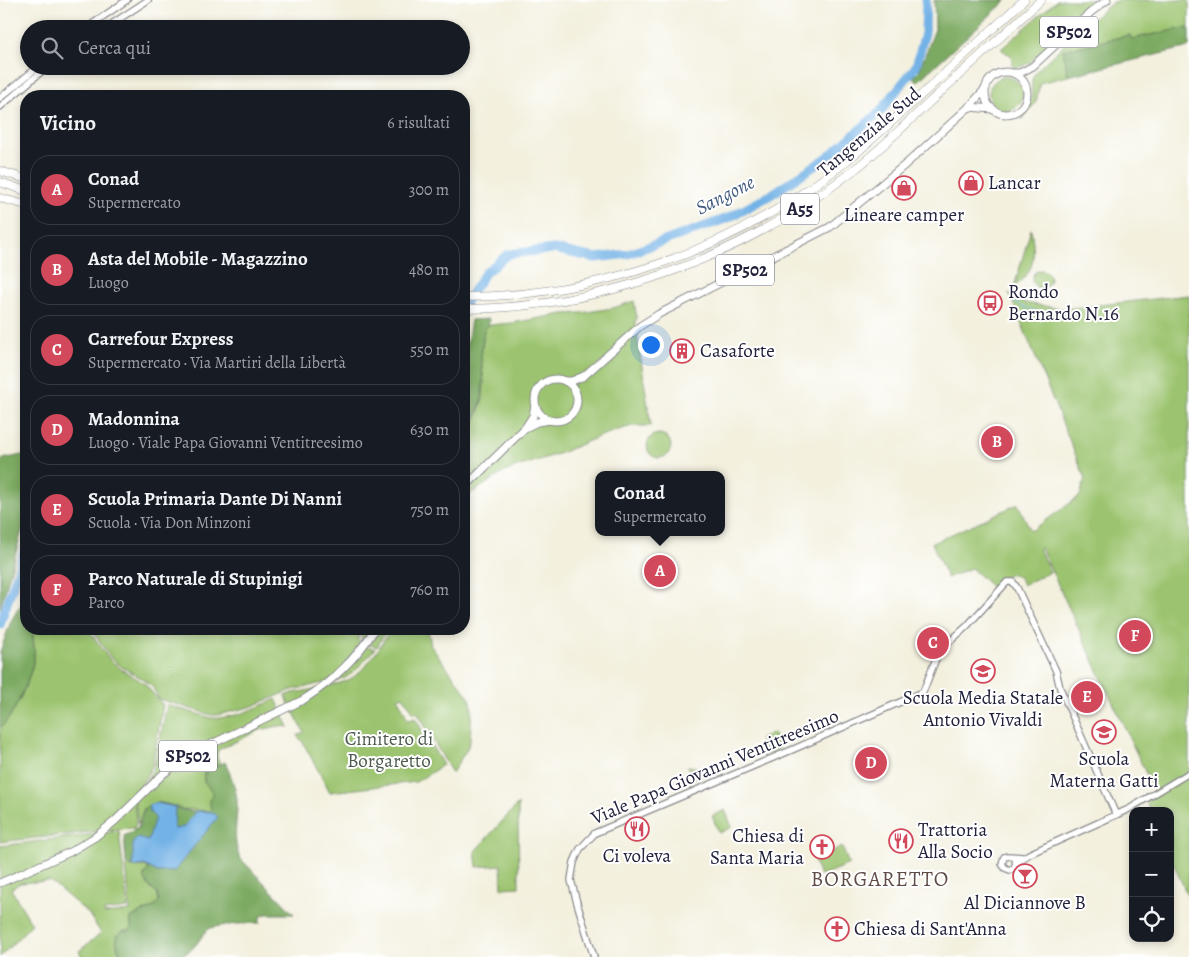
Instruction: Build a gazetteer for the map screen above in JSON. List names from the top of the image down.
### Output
{
  "streets": {
    "highway": ["Tangenziale Sud", "A55"],
    "main road": ["SP502"],
    "street": ["Viale Papa Giovanni Ventitreesimo"]
  },
  "districts": ["BORGARETTO"],
  "water": ["Sangone"],
  "parks": ["Cimitero di Borgaretto"],
  "places": {
    "shop": ["Lancar", "Lineare camper"],
    "bus stop": ["Rondo Bernardo N.16"],
    "building": ["Casaforte"],
    "school or university": ["Scuola Media Statale Antonio Vivaldi", "Scuola Materna Gatti"],
    "restaurant": ["Ci voleva", "Trattoria Alla Socio"],
    "church": ["Chiesa di Santa Maria", "Chiesa di Sant'Anna"],
    "bar": ["Al Diciannove B"]
  },
  "page": {
    "search": "Cerca qui",
    "heading": ["Vicino", "6 risultati"],
    "list": [
      {
        "mark": "A",
        "name": "Conad",
        "note": "Supermercato",
        "value": "300 m"
      },
      {
        "mark": "B",
        "name": "Asta del Mobile - Magazzino",
        "note": "Luogo",
        "value": "480 m"
      },
      {
        "mark": "C",
        "name": "Carrefour Express",
        "note": "Supermercato · Via Martiri della Libertà",
        "value": "550 m"
      },
      {
        "mark": "D",
        "name": "Madonnina",
        "note": "Luogo · Viale Papa Giovanni Ventitreesimo",
        "value": "630 m"
      },
      {
        "mark": "E",
        "name": "Scuola Primaria Dante Di Nanni",
        "note": "Scuola · Via Don Minzoni",
        "value": "750 m"
      },
      {
        "mark": "F",
        "name": "Parco Naturale di Stupinigi",
        "note": "Parco",
        "value": "760 m"
      }
    ],
    "pins": [
      "B",
      "A",
      "F",
      "C",
      "E",
      "D"
    ],
    "popup": ["Conad", "Supermercato"],
    "map_buttons": ["+", "−"]
  }
}
